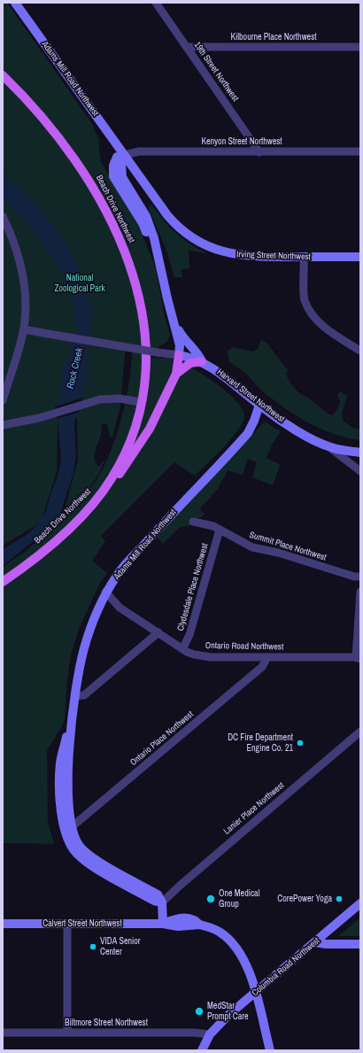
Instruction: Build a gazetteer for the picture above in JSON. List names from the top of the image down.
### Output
{
  "streets": {
    "main road": ["Beach Drive Northwest"],
    "street": [
      "Kilbourne Place Northwest",
      "19th Street Northwest",
      "Adams Mill Road Northwest",
      "Kenyon Street Northwest",
      "Irving Street Northwest",
      "Harvard Street Northwest",
      "Summit Place Northwest",
      "Clydesdale Place Northwest",
      "Ontario Road Northwest",
      "Ontario Place Northwest",
      "Lanier Place Northwest",
      "Calvert Street Northwest",
      "Columbia Road Northwest",
      "Biltmore Street Northwest"
    ]
  },
  "crossings": [
    ["Kilbourne Place Northwest", "19th Street Northwest"],
    ["19th Street Northwest", "Kenyon Street Northwest"],
    ["Adams Mill Road Northwest", "Kenyon Street Northwest"],
    ["Adams Mill Road Northwest", "Irving Street Northwest"],
    ["Adams Mill Road Northwest", "Harvard Street Northwest"],
    ["Adams Mill Road Northwest", "Ontario Road Northwest"],
    ["Adams Mill Road Northwest", "Ontario Place Northwest"],
    ["Adams Mill Road Northwest", "Lanier Place Northwest"],
    ["Kenyon Street Northwest", "Irving Street Northwest"],
    ["Summit Place Northwest", "Clydesdale Place Northwest"],
    ["Clydesdale Place Northwest", "Ontario Road Northwest"],
    ["Ontario Road Northwest", "Ontario Place Northwest"],
    ["Columbia Road Northwest", "Biltmore Street Northwest"]
  ],
  "water": ["Rock Creek"],
  "parks": ["National Zoological Park"],
  "places": [
    "DC Fire Department Engine Co. 21",
    "One Medical Group",
    "CorePower Yoga",
    "VIDA Senior Center",
    "MedStar Prompt Care"
  ]
}
